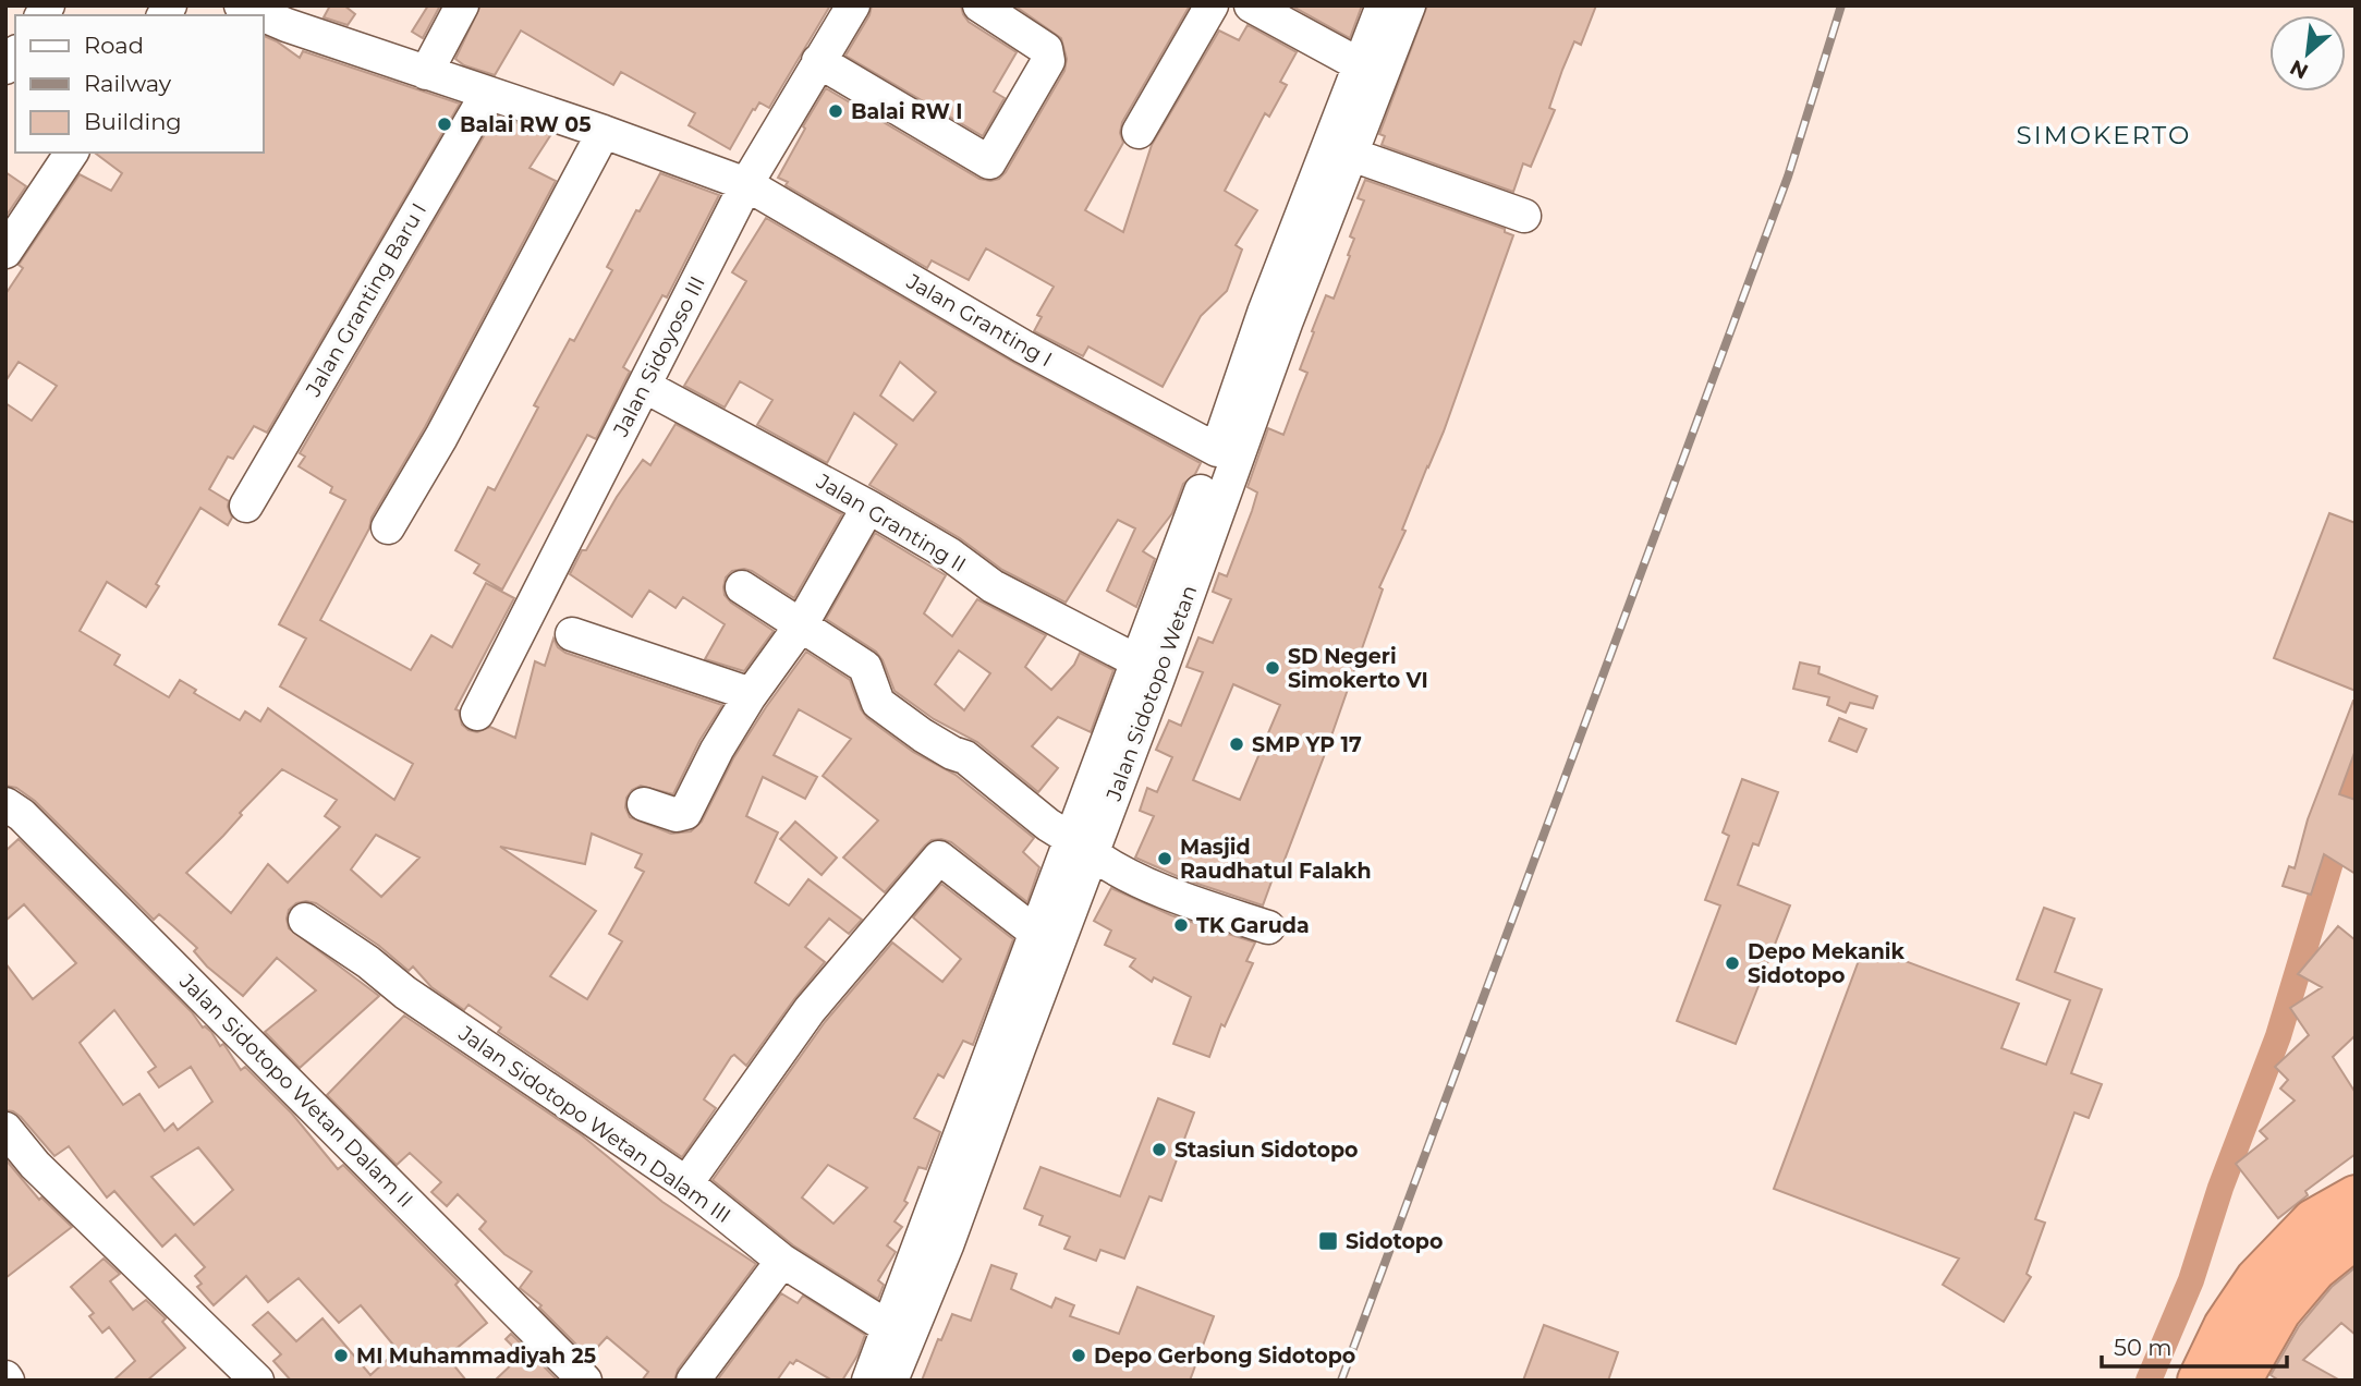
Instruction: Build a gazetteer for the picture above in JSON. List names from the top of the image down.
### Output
{
  "streets": {
    "street": [
      "Jalan Granting Baru I",
      "Jalan Granting I",
      "Jalan Sidoyoso III",
      "Jalan Granting II",
      "Jalan Sidotopo Wetan",
      "Jalan Sidotopo Wetan Dalam II",
      "Jalan Sidotopo Wetan Dalam III"
    ]
  },
  "crossings": [
    ["Jalan Granting Baru I", "Jalan Granting I"],
    ["Jalan Granting I", "Jalan Sidoyoso III"],
    ["Jalan Granting I", "Jalan Sidotopo Wetan"],
    ["Jalan Sidoyoso III", "Jalan Granting II"],
    ["Jalan Granting II", "Jalan Sidotopo Wetan"],
    ["Jalan Sidotopo Wetan", "Jalan Sidotopo Wetan Dalam III"]
  ],
  "districts": ["SIMOKERTO"],
  "places": {
    "other": [
      "Balai RW I",
      "Balai RW 05",
      "SD Negeri Simokerto VI",
      "SMP YP 17",
      "Masjid Raudhatul Falakh",
      "TK Garuda",
      "Depo Mekanik Sidotopo",
      "Stasiun Sidotopo",
      "MI Muhammadiyah 25",
      "Depo Gerbong Sidotopo"
    ],
    "transit": ["Sidotopo"]
  },
  "legend": ["Road", "Railway", "Building"],
  "scale_bar": "50 m",
  "north": "bottom left"
}
